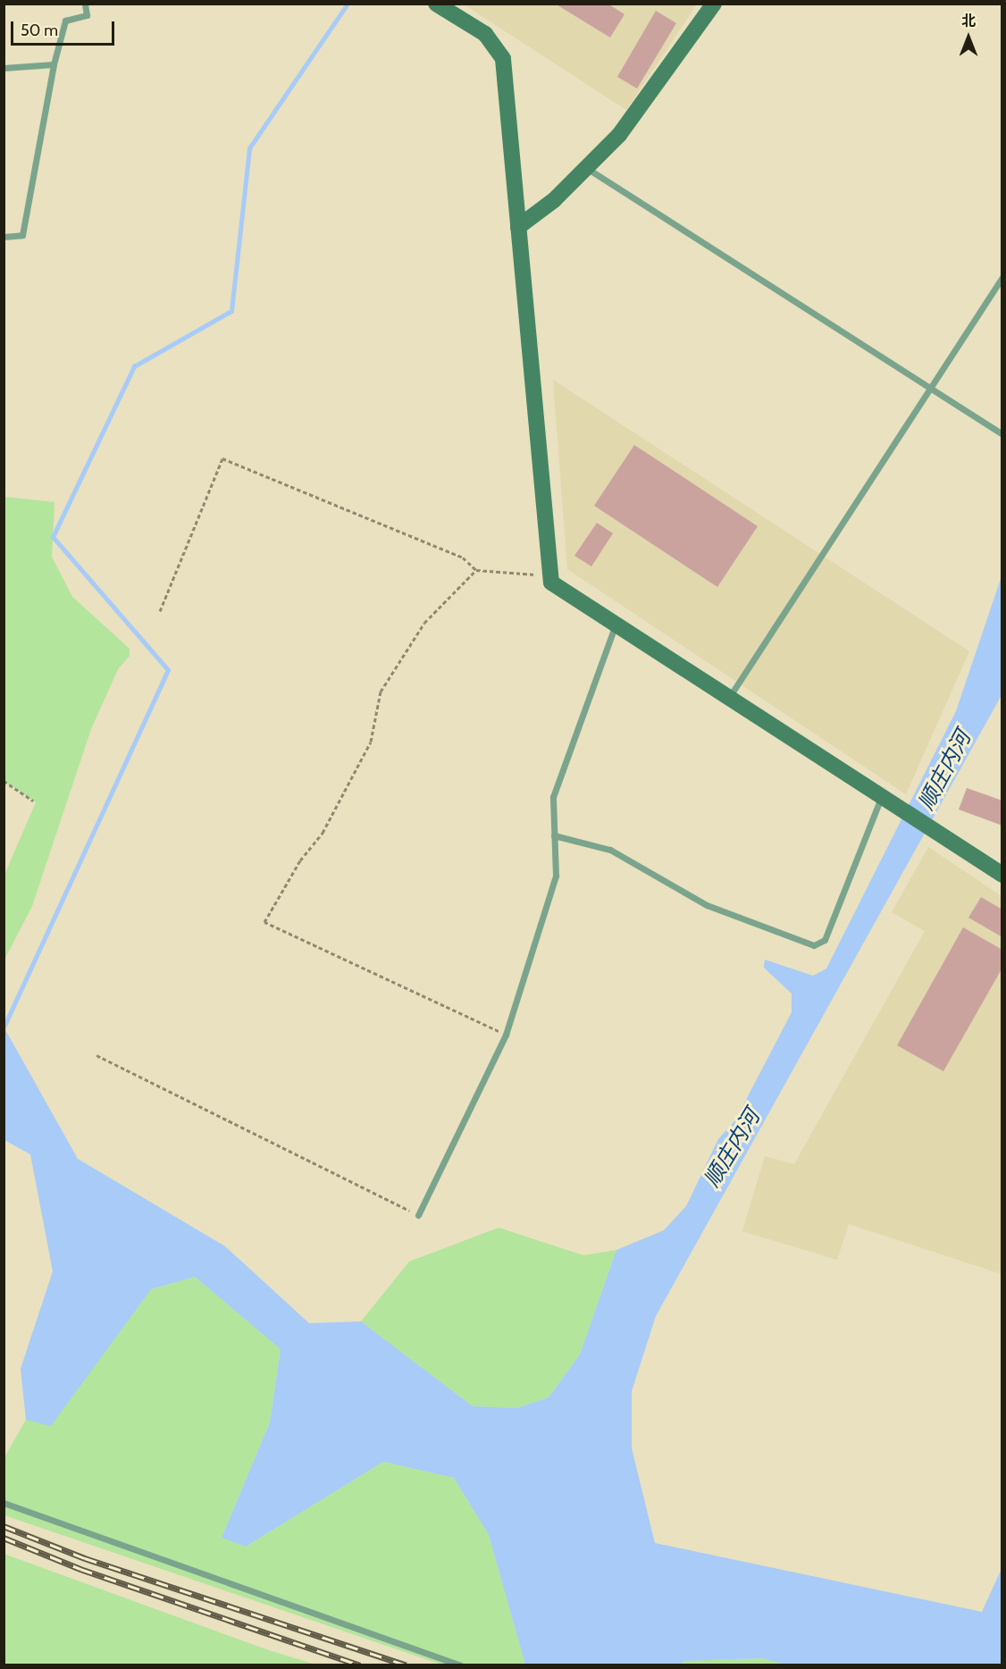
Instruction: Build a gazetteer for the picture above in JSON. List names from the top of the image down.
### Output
{
  "water": ["顺庄内河"],
  "scale_bar": "50 m",
  "north": "top"
}
